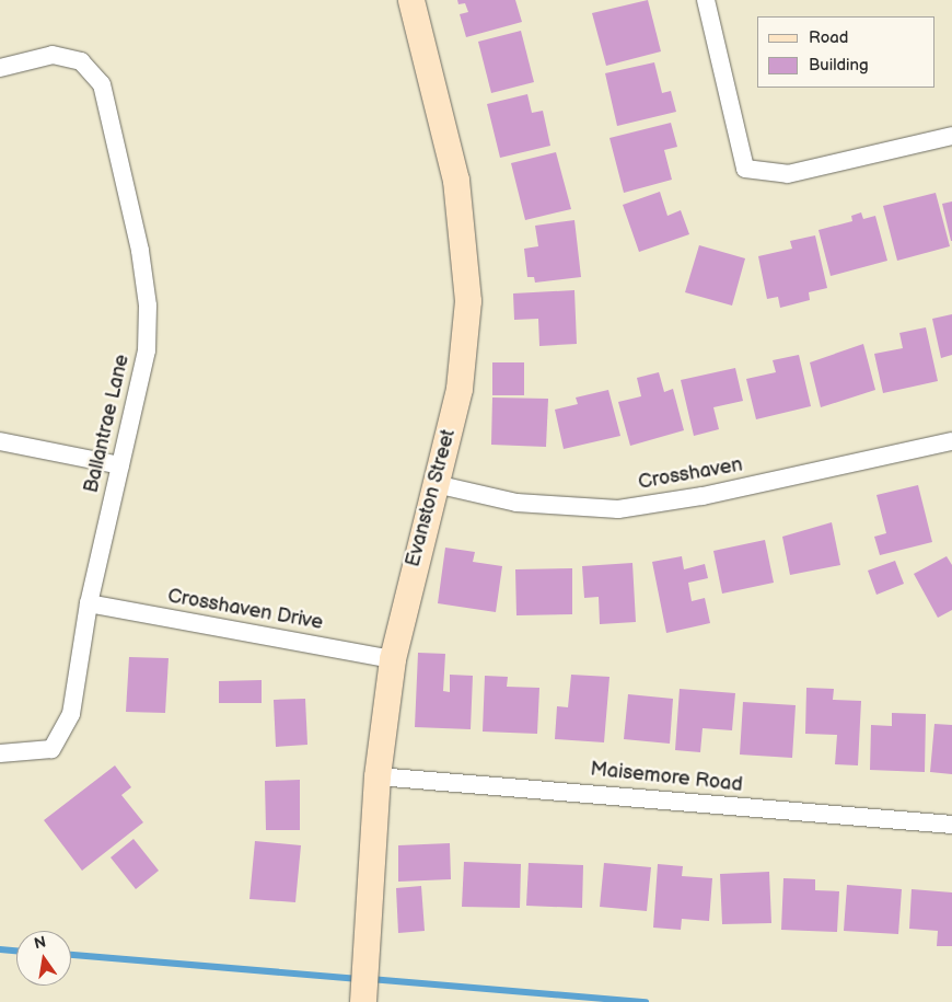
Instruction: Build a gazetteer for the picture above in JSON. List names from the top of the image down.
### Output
{
  "streets": {
    "street": [
      "Ballantrae Lane",
      "Crosshaven",
      "Evanston Street",
      "Crosshaven Drive",
      "Maisemore Road"
    ]
  },
  "crossings": [
    ["Ballantrae Lane", "Crosshaven Drive"],
    ["Crosshaven", "Evanston Street"],
    ["Evanston Street", "Crosshaven Drive"],
    ["Evanston Street", "Maisemore Road"]
  ],
  "legend": ["Road", "Building"],
  "north": "top"
}
